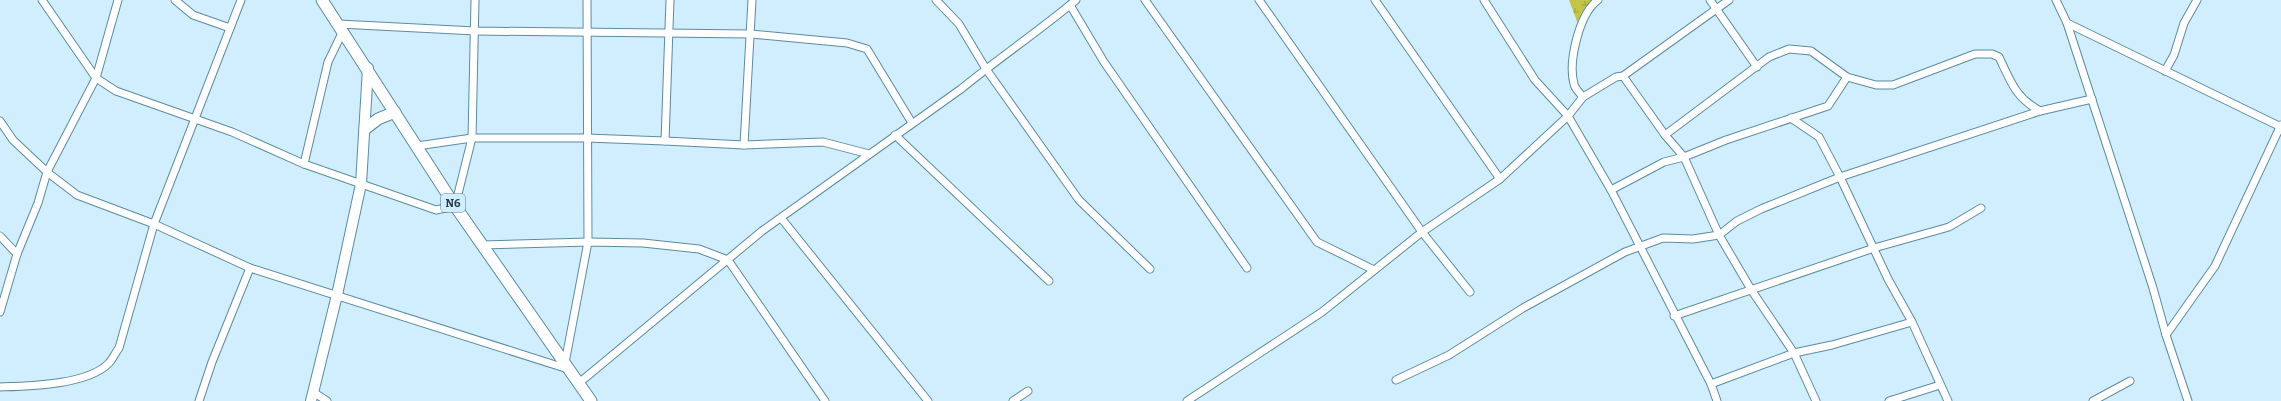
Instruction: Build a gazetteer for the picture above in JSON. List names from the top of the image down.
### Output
{
  "streets": {
    "highway": ["N6"]
  }
}
